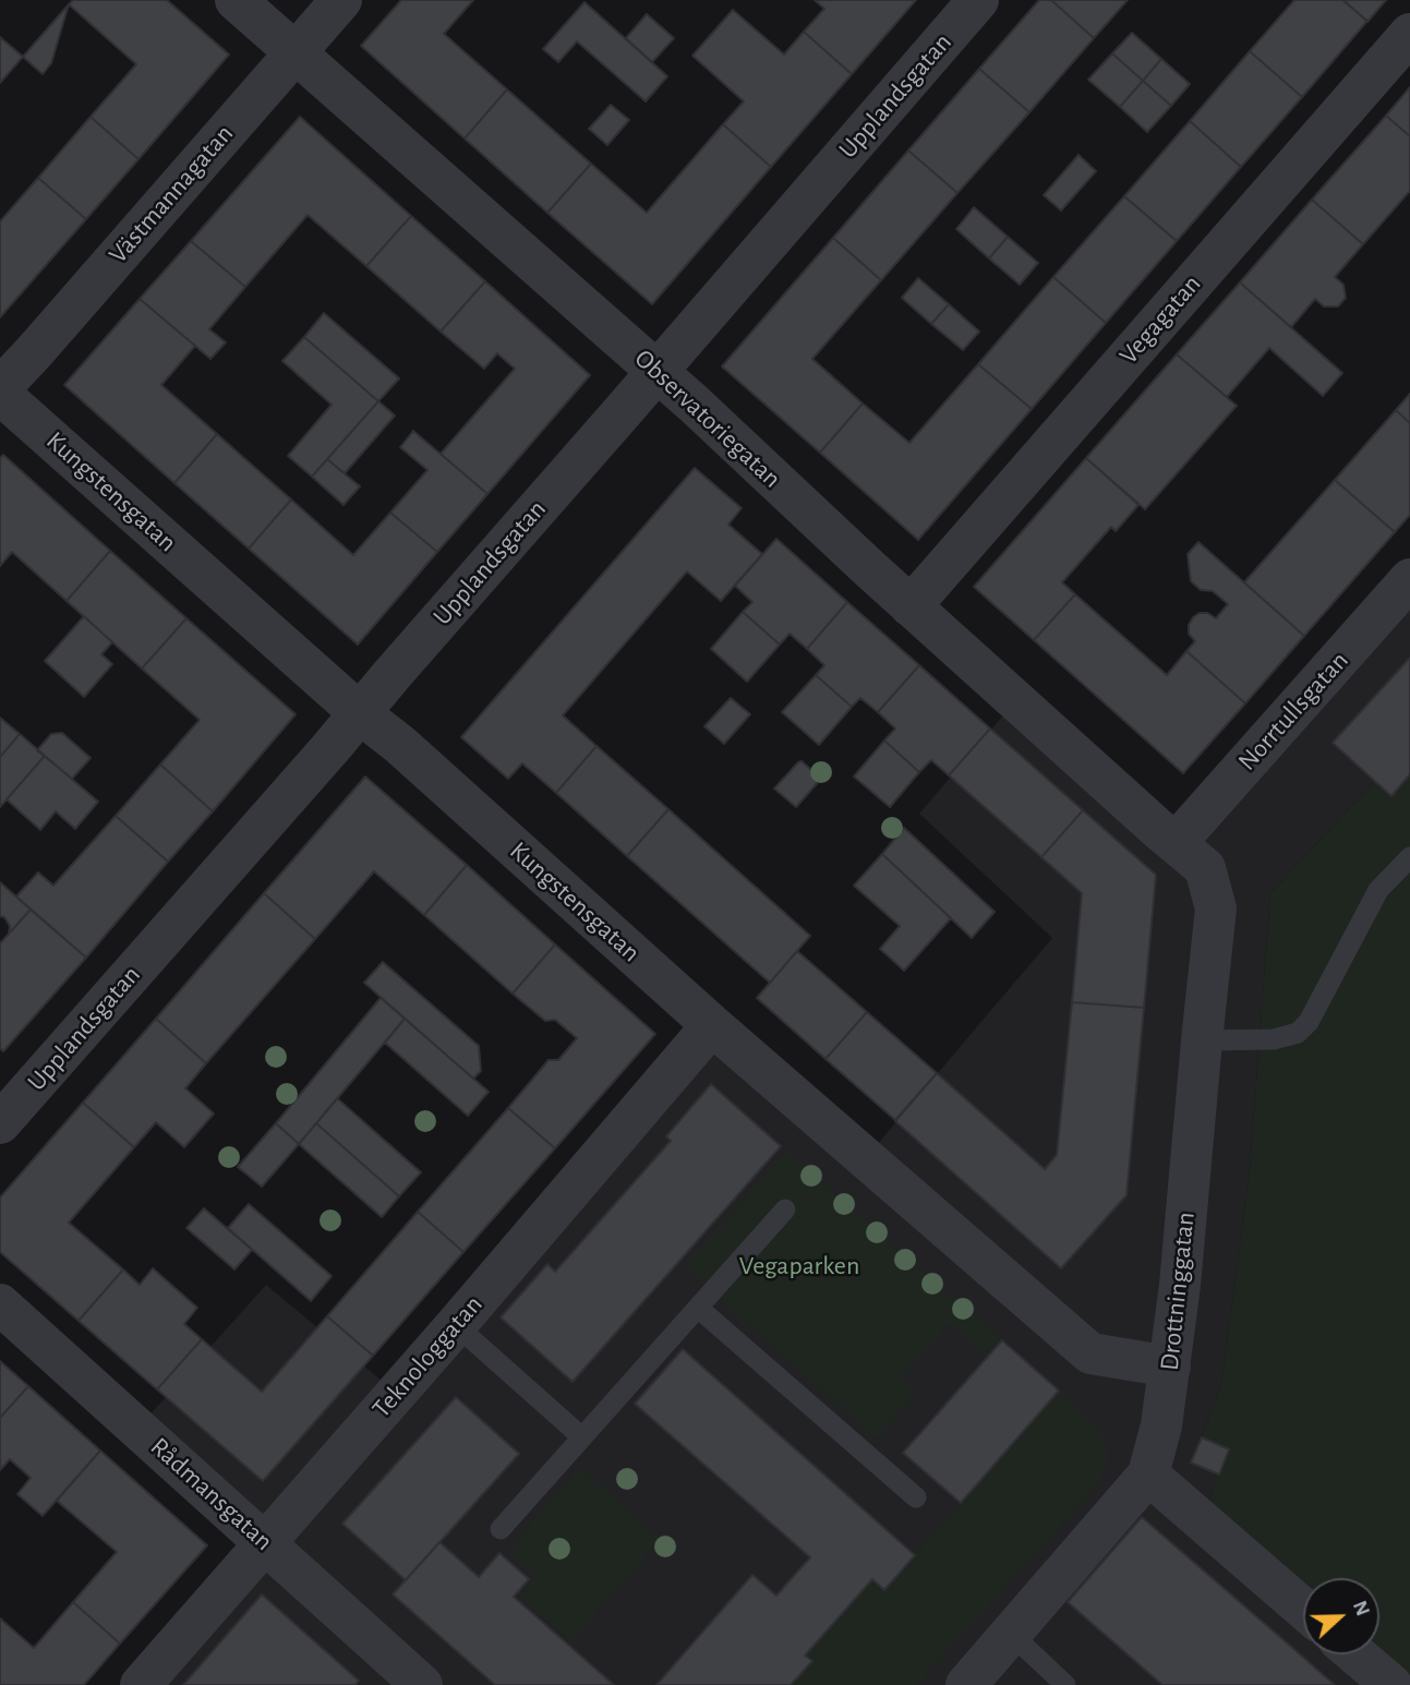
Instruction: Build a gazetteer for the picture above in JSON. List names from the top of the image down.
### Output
{
  "streets": {
    "street": [
      "Upplandsgatan",
      "Västmannagatan",
      "Vegagatan",
      "Observatoriegatan",
      "Kungstensgatan",
      "Norrtullsgatan",
      "Drottninggatan",
      "Teknologgatan",
      "Rådmansgatan"
    ]
  },
  "crossings": [
    ["Upplandsgatan", "Observatoriegatan"],
    ["Upplandsgatan", "Kungstensgatan"],
    ["Västmannagatan", "Observatoriegatan"],
    ["Vegagatan", "Observatoriegatan"],
    ["Observatoriegatan", "Norrtullsgatan"],
    ["Observatoriegatan", "Drottninggatan"],
    ["Kungstensgatan", "Drottninggatan"],
    ["Kungstensgatan", "Teknologgatan"],
    ["Norrtullsgatan", "Drottninggatan"],
    ["Teknologgatan", "Rådmansgatan"]
  ],
  "parks": ["Vegaparken"],
  "north": "right"
}
